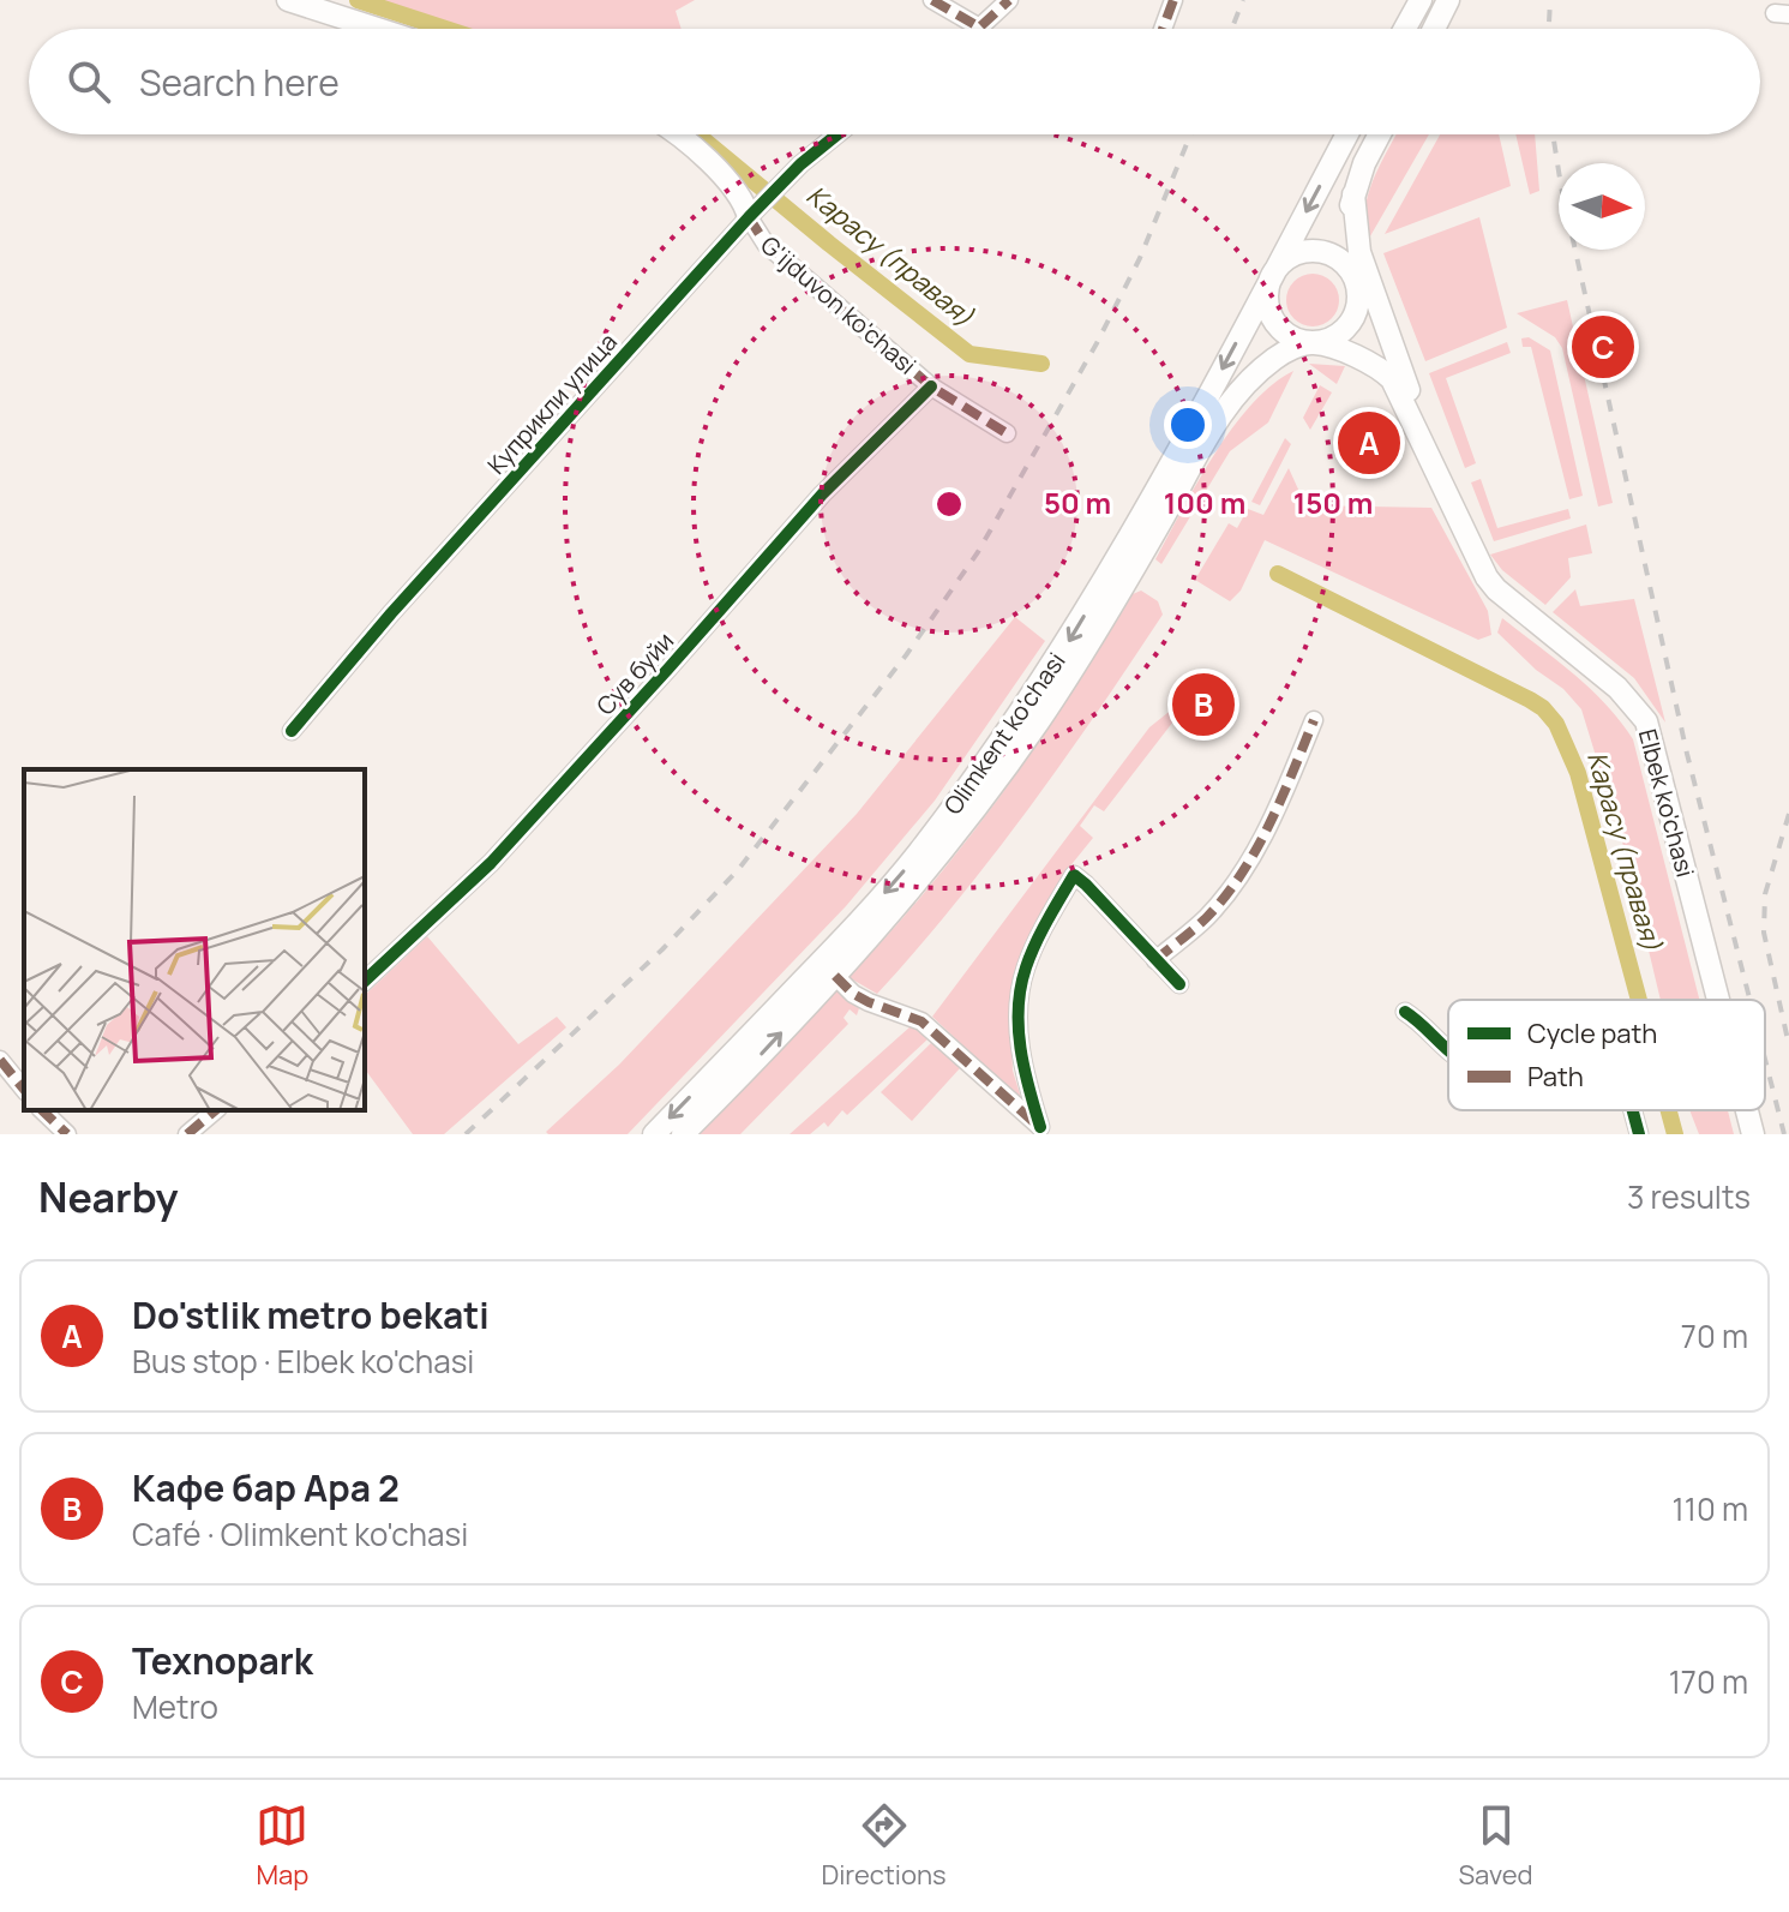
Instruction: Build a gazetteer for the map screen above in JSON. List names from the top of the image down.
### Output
{
  "streets": {
    "main road": ["G'ijduvon ko'chasi", "Olimkent ko'chasi", "Elbek ko'chasi"],
    "street": ["Куприкли улица", "Сув буйи"]
  },
  "crossings": [
    ["G'ijduvon ko'chasi", "Куприкли улица"],
    ["G'ijduvon ko'chasi", "Сув буйи"],
    ["Olimkent ko'chasi", "Elbek ko'chasi"]
  ],
  "water": ["Карасу (правая)"],
  "legend": ["Cycle path", "Path"],
  "north": "right",
  "page": {
    "search": "Search here",
    "pins": ["C", "A", "B"],
    "heading": ["Nearby", "3 results"],
    "list": [
      {
        "mark": "A",
        "name": "Do'stlik metro bekati",
        "note": "Bus stop · Elbek ko'chasi",
        "value": "70 m"
      },
      {
        "mark": "B",
        "name": "Кафе бар Ара 2",
        "note": "Café · Olimkent ko'chasi",
        "value": "110 m"
      },
      {
        "mark": "C",
        "name": "Texnopark",
        "note": "Metro",
        "value": "170 m"
      }
    ],
    "nav": ["Map", "Directions", "Saved"]
  },
  "rings": ["50 m", "100 m", "150 m"]
}
